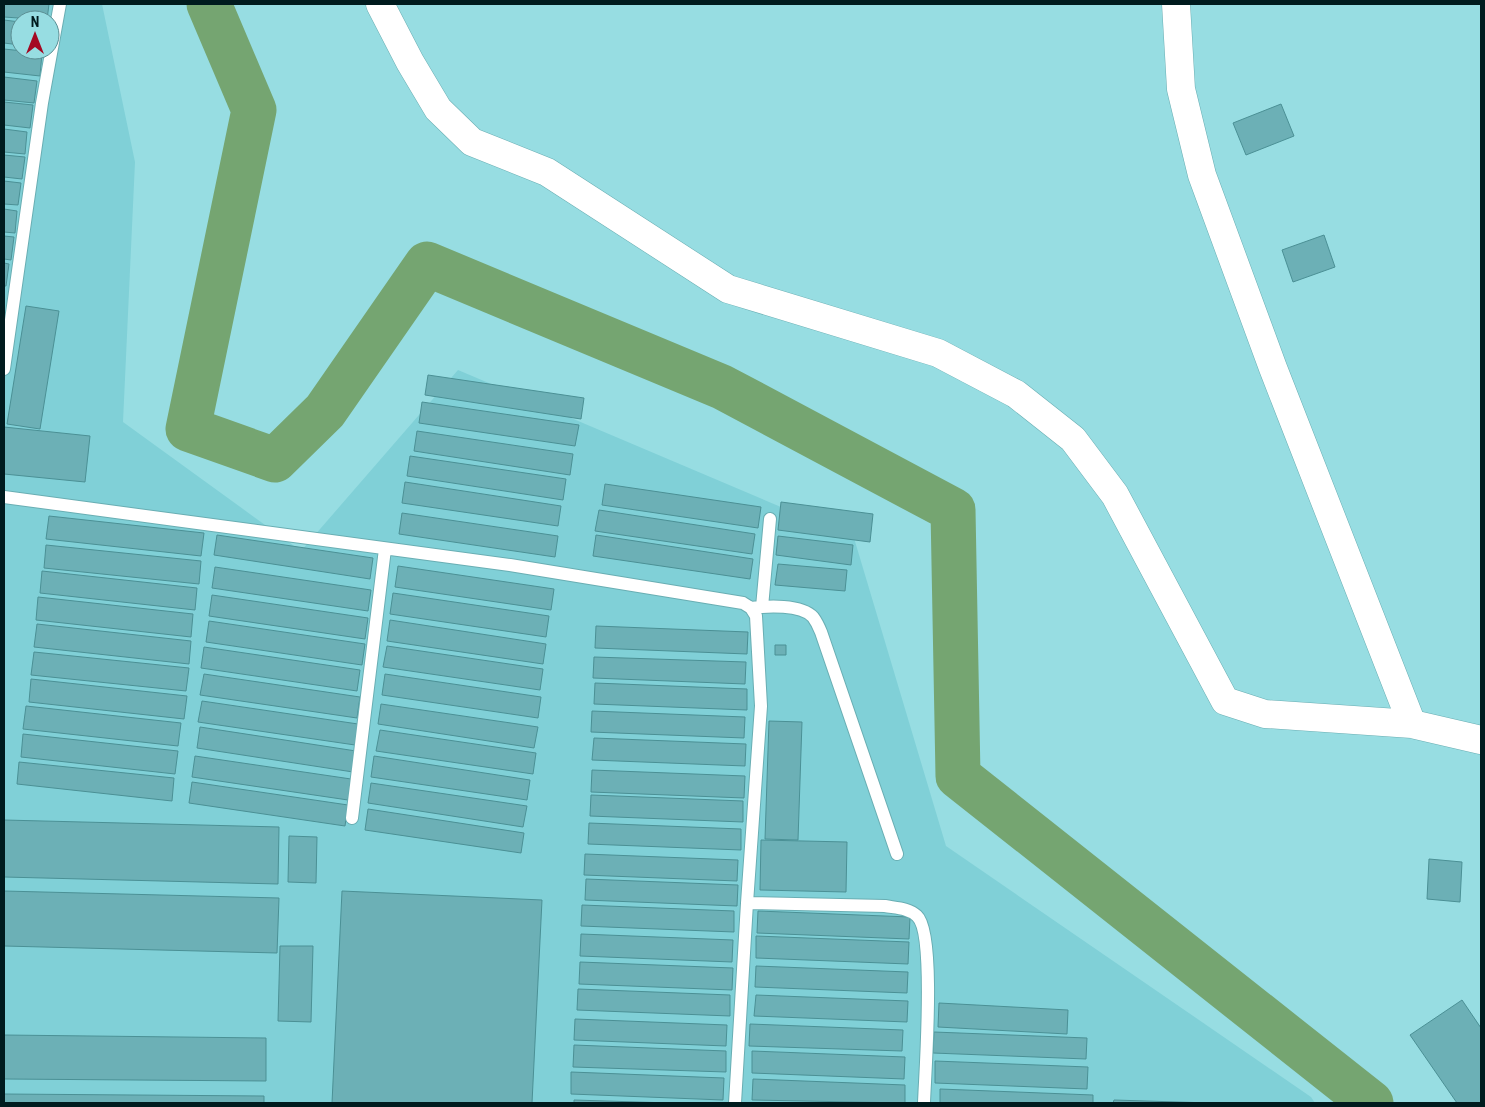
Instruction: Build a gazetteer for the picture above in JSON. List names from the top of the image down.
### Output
{
  "north": "top"
}
